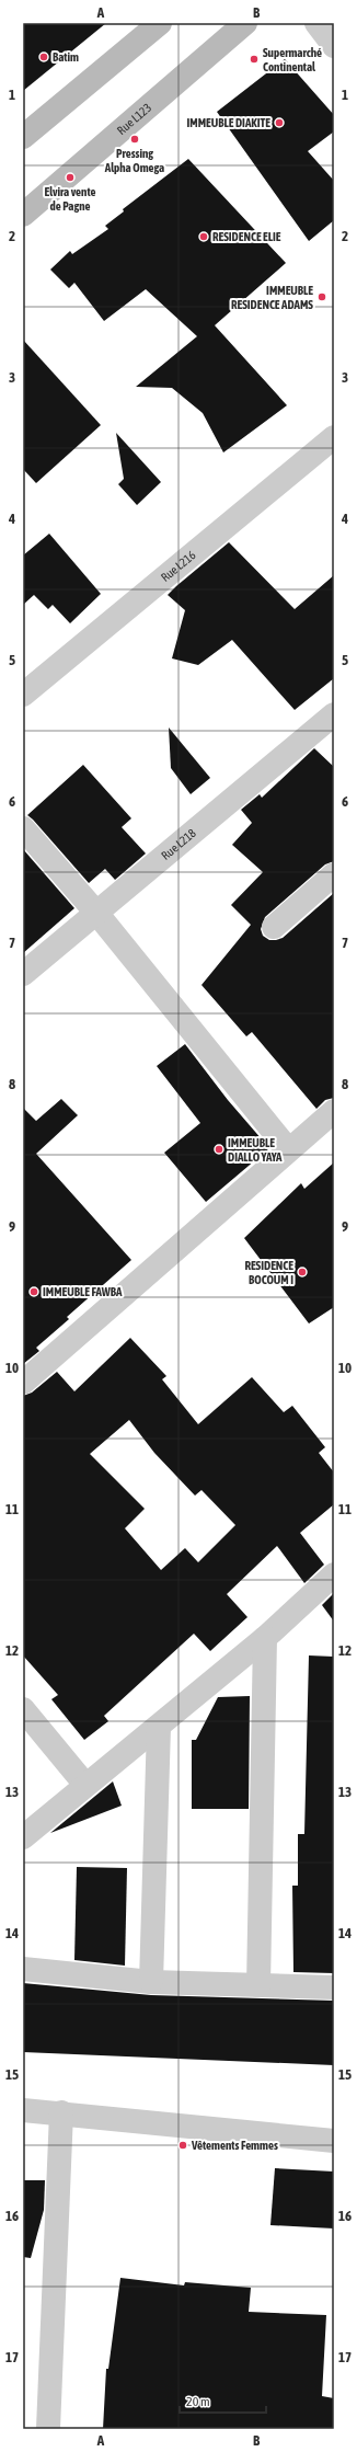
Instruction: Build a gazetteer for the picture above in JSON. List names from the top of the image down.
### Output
{
  "streets": {
    "main road": ["Rue L123"],
    "street": ["Rue L216", "Rue L218"]
  },
  "places": [
    "Batim",
    "Supermarché Continental",
    "IMMEUBLE DIAKITE",
    "Pressing Alpha Omega",
    "Elvira vente de Pagne",
    "RESIDENCE ELIE",
    "IMMEUBLE RESIDENCE ADAMS",
    "IMMEUBLE DIALLO YAYA",
    "RESIDENCE BOCOUM I",
    "IMMEUBLE FAWBA",
    "Vêtements Femmes"
  ],
  "scale_bar": "20 m",
  "grid": {
    "columns": ["A", "B"],
    "rows": [
      "1",
      "2",
      "3",
      "4",
      "5",
      "6",
      "7",
      "8",
      "9",
      "10",
      "11",
      "12",
      "13",
      "14",
      "15",
      "16",
      "17"
    ]
  }
}
